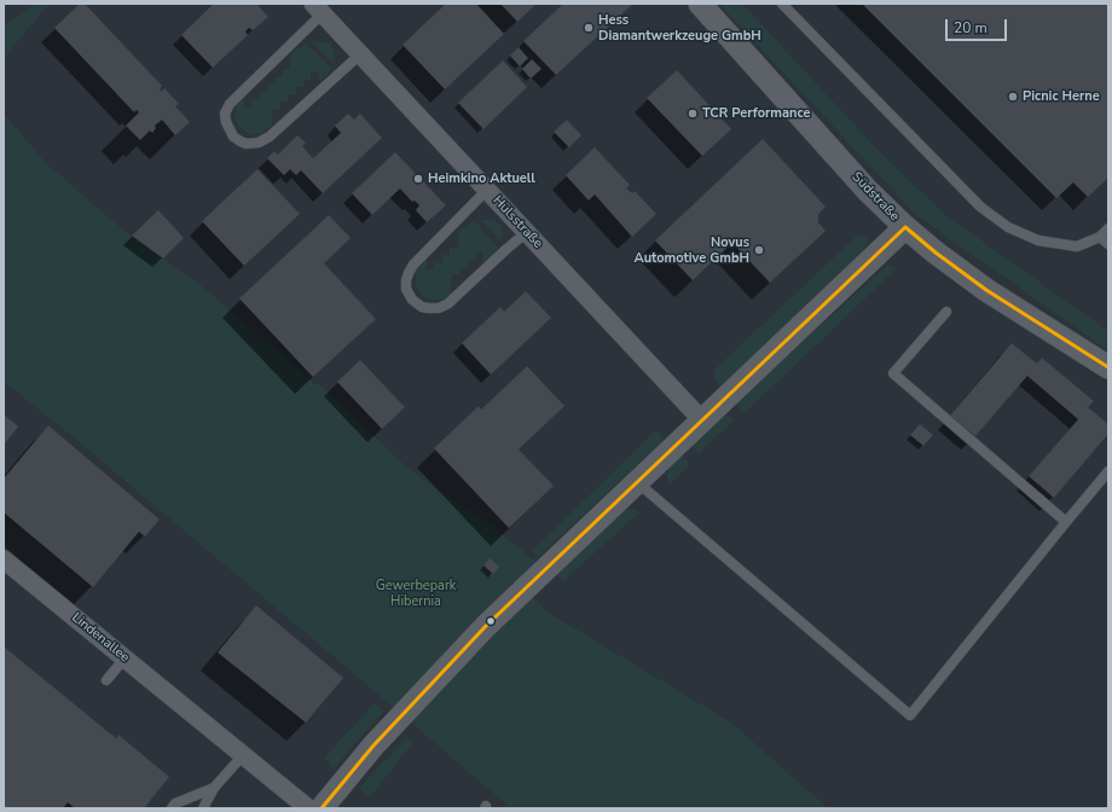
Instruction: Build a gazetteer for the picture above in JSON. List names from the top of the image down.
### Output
{
  "streets": {
    "street": ["Südstraße", "Hülsstraße", "Lindenallee"]
  },
  "parks": ["Gewerbepark Hibernia"],
  "places": [
    "Hess Diamantwerkzeuge GmbH",
    "Picnic Herne",
    "TCR Performance",
    "Heimkino Aktuell",
    "Novus Automotive GmbH"
  ],
  "scale_bar": "20 m"
}
